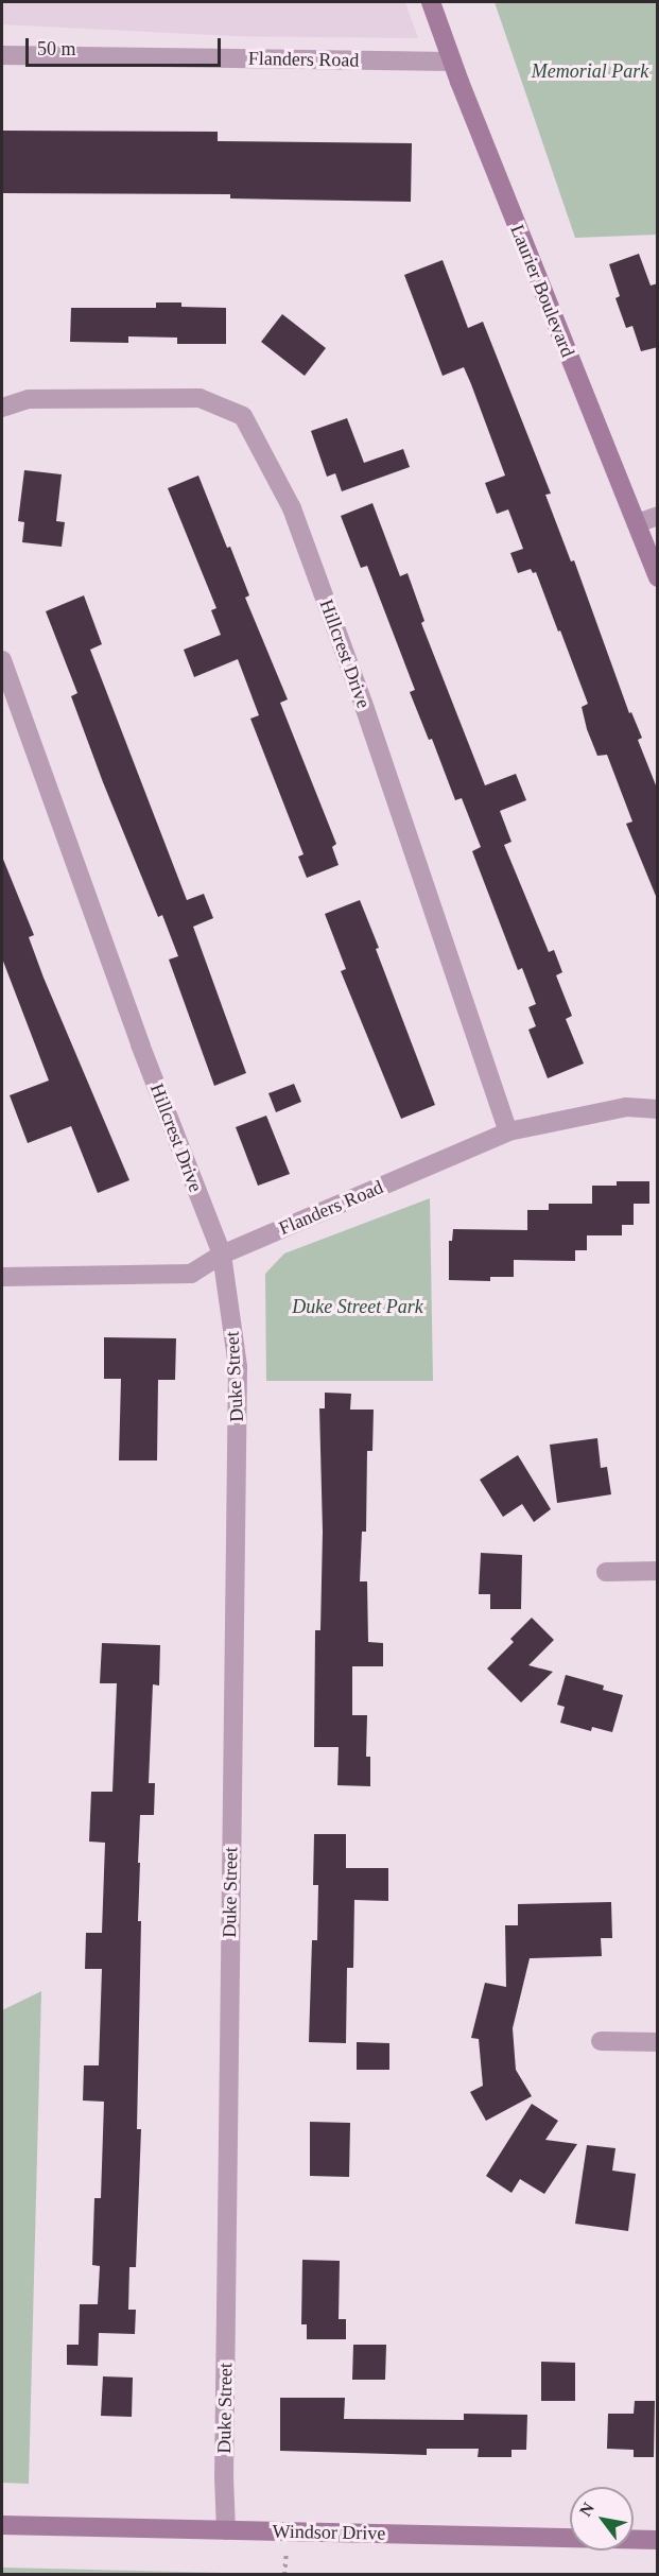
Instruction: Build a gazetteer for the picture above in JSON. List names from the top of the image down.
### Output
{
  "streets": {
    "street": [
      "Flanders Road",
      "Laurier Boulevard",
      "Hillcrest Drive",
      "Duke Street",
      "Windsor Drive"
    ]
  },
  "crossings": [
    ["Flanders Road", "Laurier Boulevard"],
    ["Flanders Road", "Hillcrest Drive"],
    ["Flanders Road", "Duke Street"],
    ["Hillcrest Drive", "Duke Street"],
    ["Duke Street", "Windsor Drive"]
  ],
  "parks": ["Memorial Park", "Duke Street Park"],
  "scale_bar": "50 m",
  "north": "top left"
}
